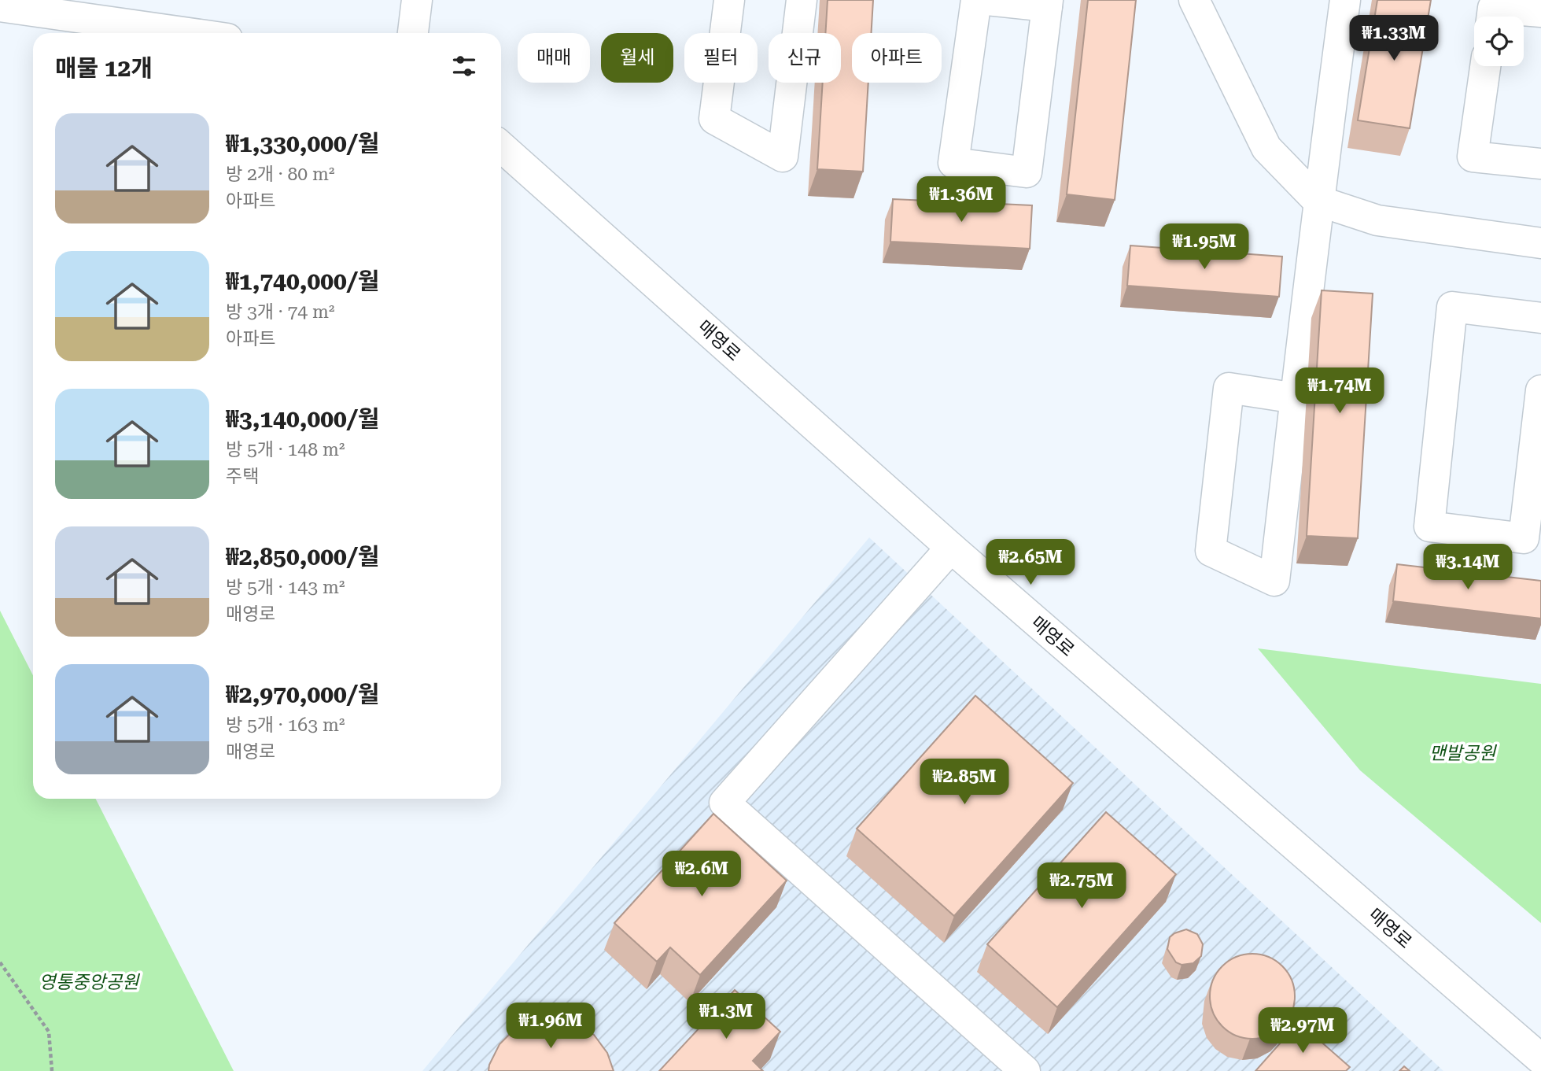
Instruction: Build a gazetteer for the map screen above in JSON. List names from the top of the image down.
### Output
{
  "streets": {
    "street": ["매영로"]
  },
  "parks": ["맨발공원", "영통중앙공원"],
  "page": {
    "price": [
      "₩1.33M",
      "₩1.36M",
      "₩1.95M",
      "₩1.74M",
      "₩2.65M",
      "₩3.14M",
      "₩2.85M",
      "₩2.6M",
      "₩2.75M",
      "₩1.3M",
      "₩1.96M",
      "₩2.97M"
    ],
    "chip": [
      "매매",
      "월세",
      "필터",
      "신규",
      "아파트"
    ],
    "heading": "매물 12개",
    "list": [
      {
        "name": "₩1,330,000/월",
        "note": "방 2개 · 80 m² · 아파트"
      },
      {
        "name": "₩1,740,000/월",
        "note": "방 3개 · 74 m² · 아파트"
      },
      {
        "name": "₩3,140,000/월",
        "note": "방 5개 · 148 m² · 주택"
      },
      {
        "name": "₩2,850,000/월",
        "note": "방 5개 · 143 m² · 매영로"
      },
      {
        "name": "₩2,970,000/월",
        "note": "방 5개 · 163 m² · 매영로"
      }
    ]
  }
}
